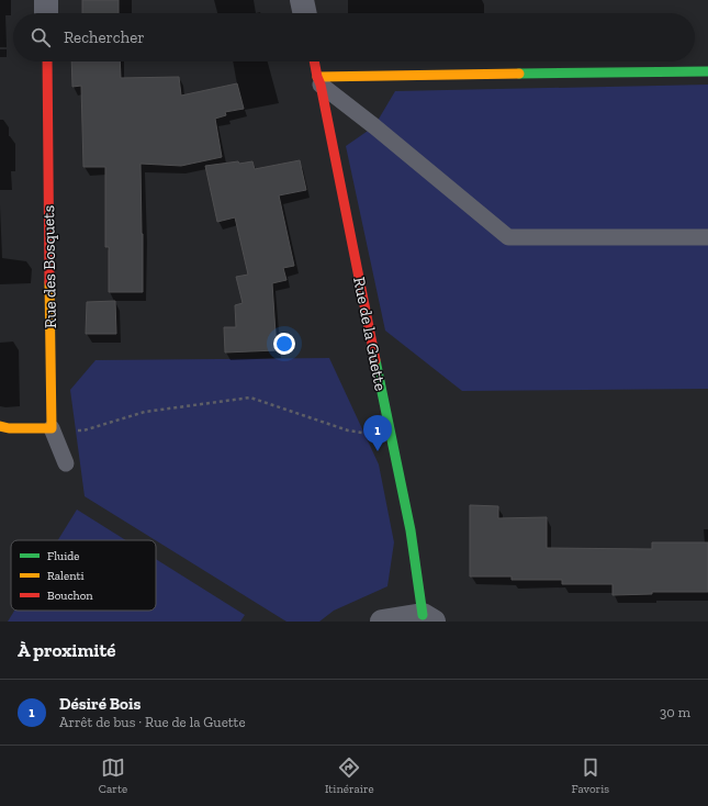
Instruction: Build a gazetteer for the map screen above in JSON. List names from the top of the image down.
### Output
{
  "streets": {
    "street": ["Rue des Bosquets", "Rue de la Guette"]
  },
  "legend": ["Fluide", "Ralenti", "Bouchon"],
  "page": {
    "search": "Rechercher",
    "pins": "1",
    "heading": "À proximité",
    "list": [
      {
        "mark": "1",
        "name": "Désiré Bois",
        "note": "Arrêt de bus · Rue de la Guette",
        "value": "30 m"
      }
    ],
    "nav": ["Carte", "Itinéraire", "Favoris"]
  }
}
